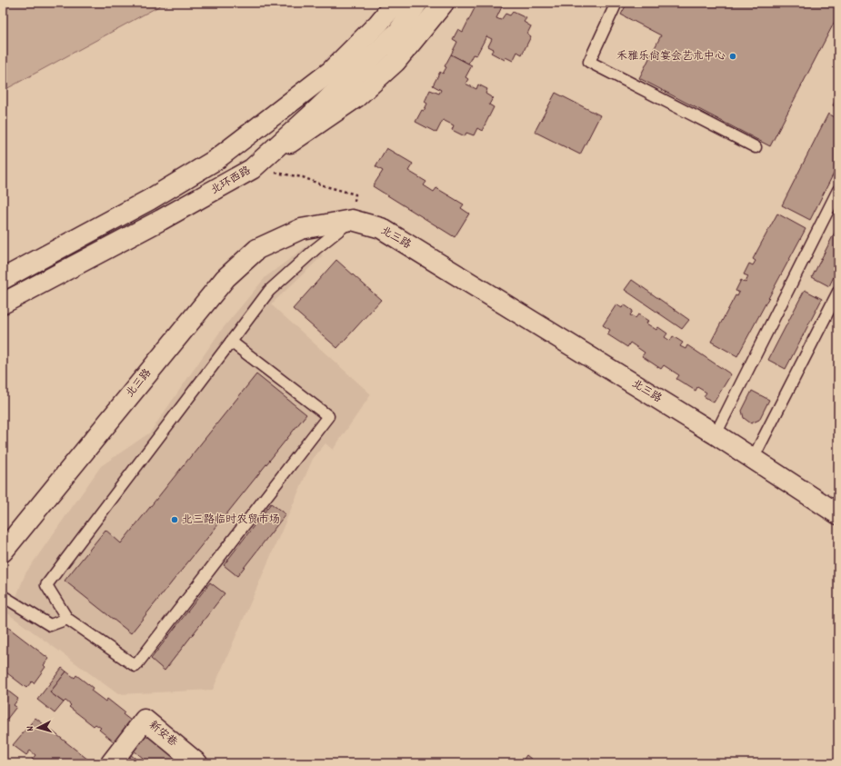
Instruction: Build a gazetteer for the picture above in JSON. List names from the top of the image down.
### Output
{
  "streets": {
    "main road": ["北环西路", "北三路", "新安巷"]
  },
  "places": ["禾雅乐尚宴会艺术中心", "北三路临时农贸市场"],
  "north": "left"
}
